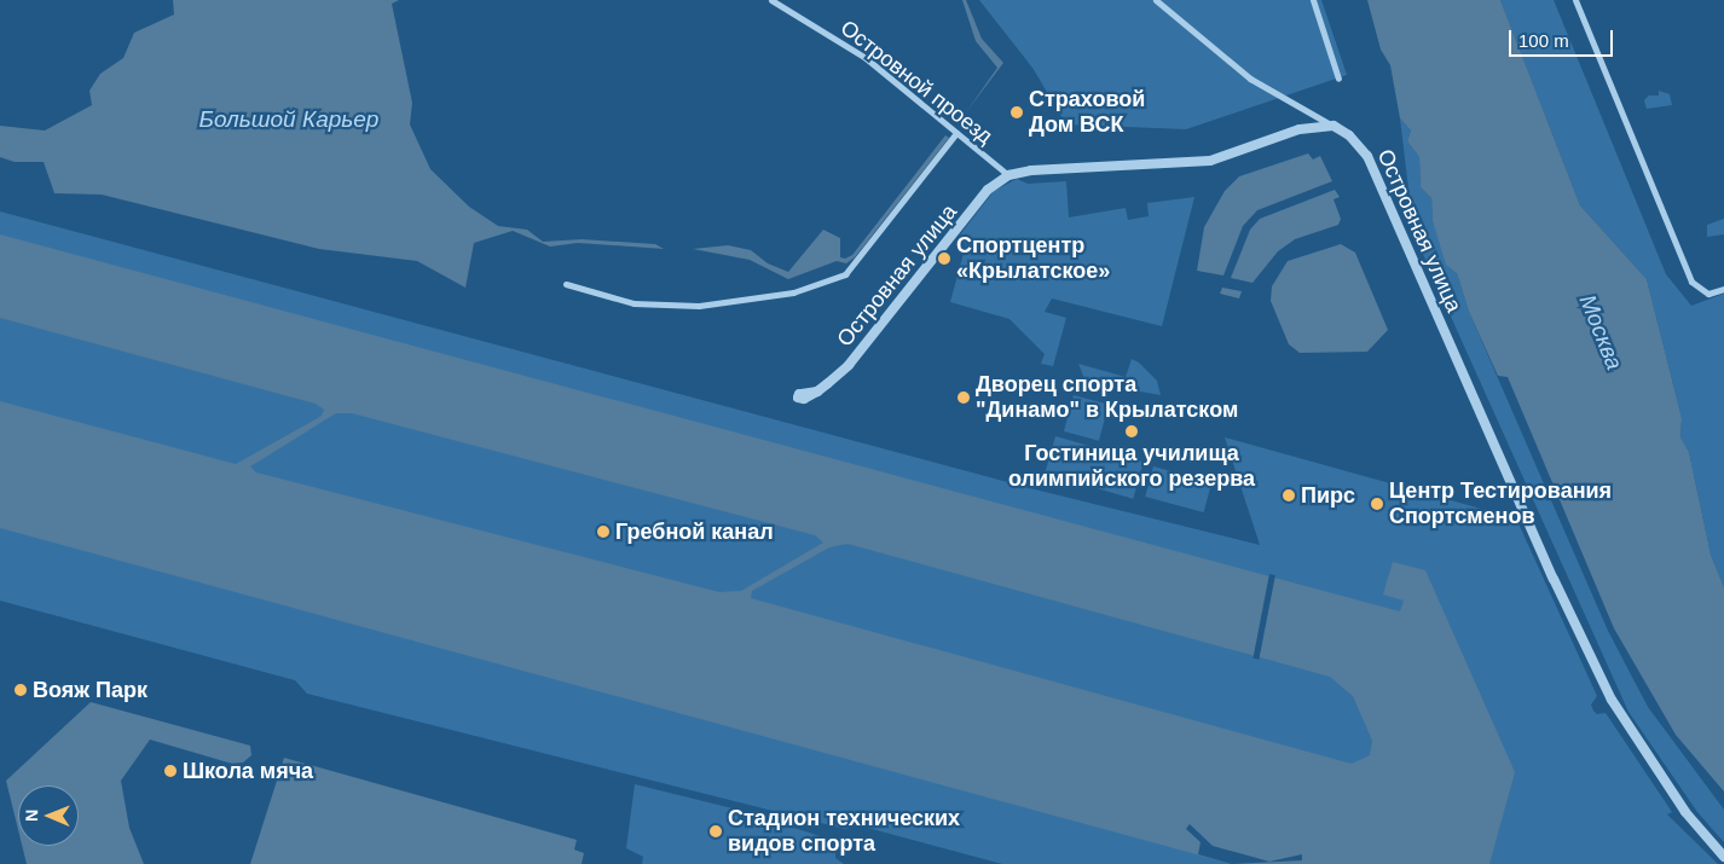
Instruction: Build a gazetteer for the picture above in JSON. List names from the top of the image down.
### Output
{
  "streets": {
    "street": ["Островной проезд", "Островная улица"]
  },
  "crossings": [
    ["Островной проезд", "Островная улица"]
  ],
  "water": ["Большой Карьер", "Москва"],
  "places": [
    "Страховой Дом ВСК",
    "Спортцентр «Крылатское»",
    "Дворец спорта \"Динамо\" в Крылатском",
    "Гостиница училища олимпийского резерва",
    "Пирс",
    "Центр Тестирования Спортсменов",
    "Гребной канал",
    "Вояж Парк",
    "Школа мяча",
    "Стадион технических видов спорта"
  ],
  "scale_bar": "100 m",
  "north": "left"
}
